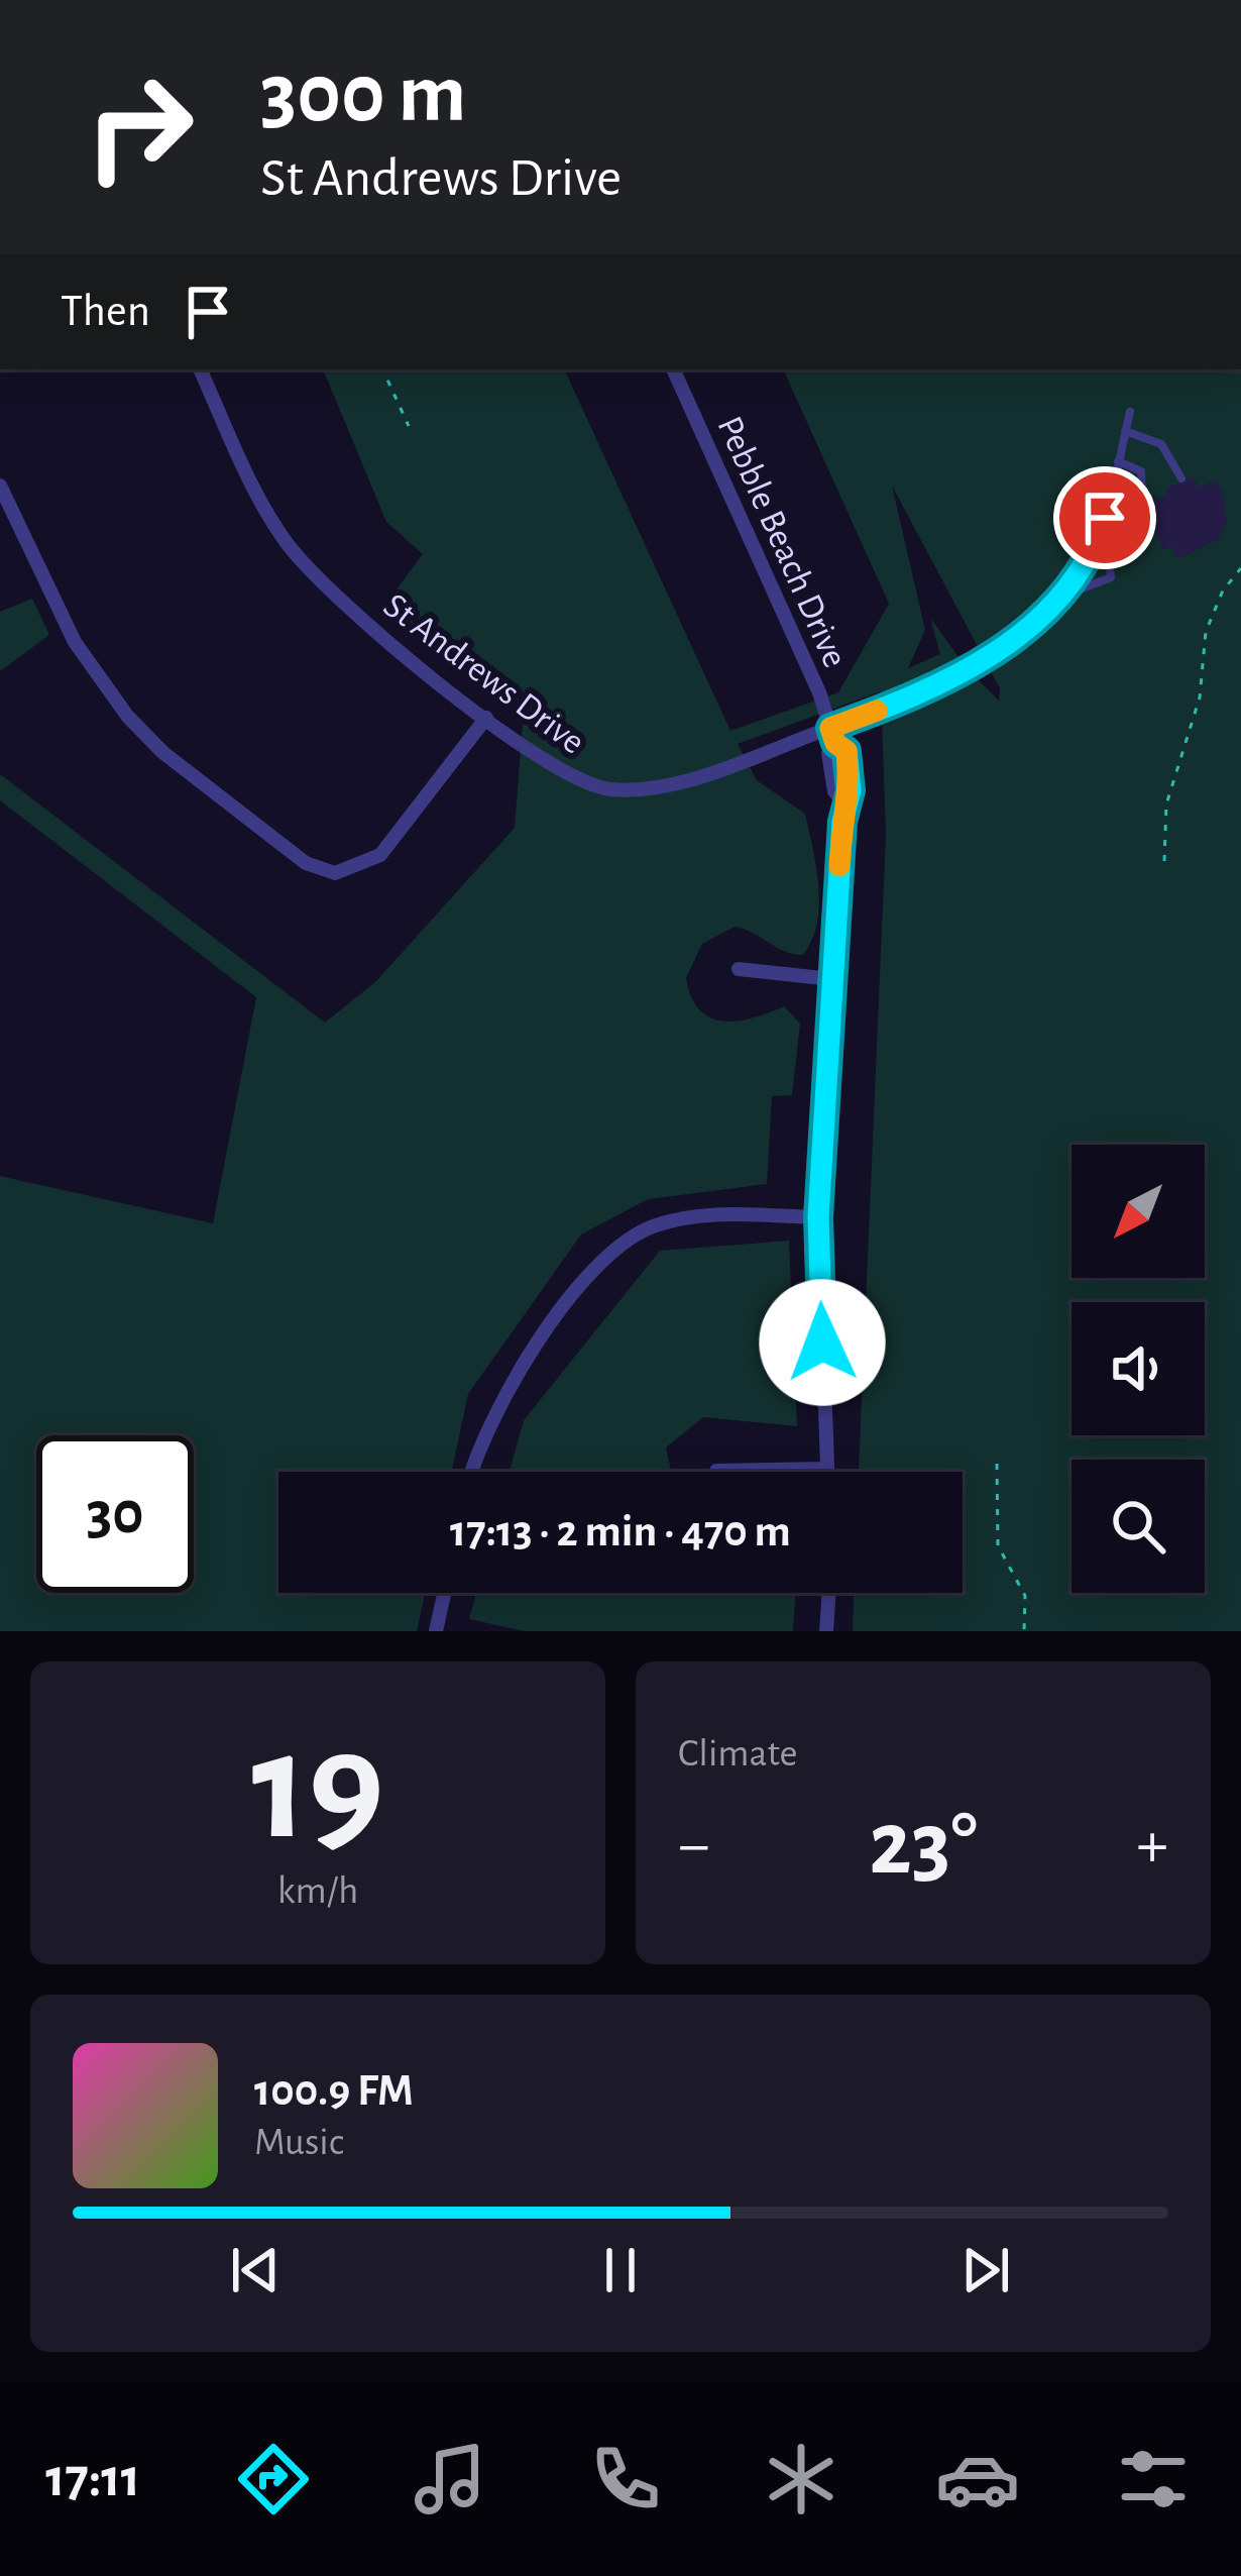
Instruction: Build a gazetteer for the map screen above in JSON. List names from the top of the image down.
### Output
{
  "streets": {
    "street": ["Pebble Beach Drive", "St Andrews Drive"]
  },
  "crossings": [
    ["Pebble Beach Drive", "St Andrews Drive"]
  ],
  "north": "bottom left",
  "page": {
    "turn": ["300 m", "St Andrews Drive"],
    "then": "Then",
    "limit": "30",
    "trip": "17:13 · 2 min · 470 m",
    "tile": [
      ["19", "km/h"],
      "Climate"
    ],
    "heat": ["−", "23°", "+"],
    "song": ["100.9 FM", "Music"],
    "tabs": "17:11"
  }
}
